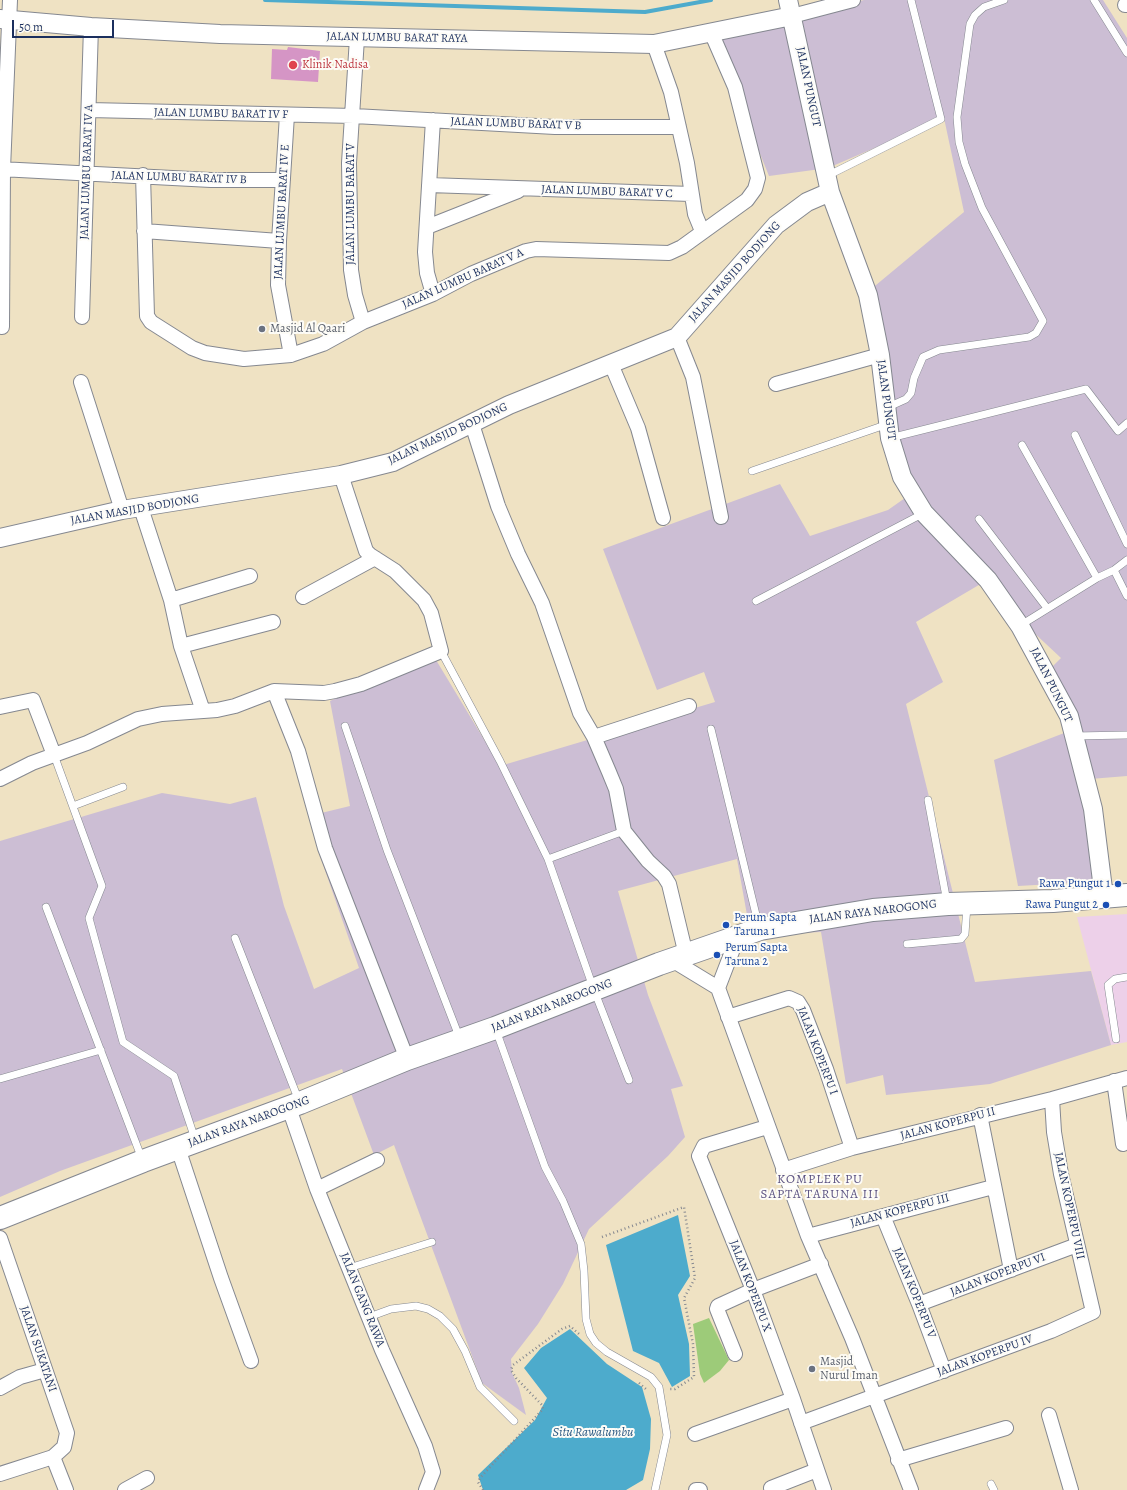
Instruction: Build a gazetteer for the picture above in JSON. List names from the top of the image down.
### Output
{
  "streets": {
    "main road": ["JALAN RAYA NAROGONG"],
    "street": [
      "JALAN LUMBU BARAT RAYA",
      "JALAN PUNGUT",
      "JALAN LUMBU BARAT IV F",
      "JALAN LUMBU BARAT V B",
      "JALAN LUMBU BARAT IV A",
      "JALAN LUMBU BARAT IV B",
      "JALAN LUMBU BARAT V C",
      "JALAN LUMBU BARAT V",
      "JALAN LUMBU BARAT IV E",
      "JALAN MASJID BODJONG",
      "JALAN LUMBU BARAT V A",
      "JALAN KOPERPU I",
      "JALAN KOPERPU II",
      "JALAN KOPERPU VIII",
      "JALAN KOPERPU III",
      "JALAN KOPERPU VI",
      "JALAN KOPERPU X",
      "JALAN KOPERPU V",
      "JALAN GANG RAWA",
      "JALAN SUKATANI",
      "JALAN KOPERPU IV"
    ]
  },
  "crossings": [
    ["JALAN LUMBU BARAT RAYA", "JALAN PUNGUT"],
    ["JALAN LUMBU BARAT RAYA", "JALAN LUMBU BARAT IV A"],
    ["JALAN LUMBU BARAT RAYA", "JALAN LUMBU BARAT V"],
    ["JALAN LUMBU BARAT RAYA", "JALAN LUMBU BARAT V A"],
    ["JALAN PUNGUT", "JALAN MASJID BODJONG"],
    ["JALAN PUNGUT", "JALAN RAYA NAROGONG"],
    ["JALAN LUMBU BARAT IV F", "JALAN LUMBU BARAT V B"],
    ["JALAN LUMBU BARAT IV F", "JALAN LUMBU BARAT IV A"],
    ["JALAN LUMBU BARAT IV F", "JALAN LUMBU BARAT V"],
    ["JALAN LUMBU BARAT IV F", "JALAN LUMBU BARAT IV E"],
    ["JALAN LUMBU BARAT V B", "JALAN LUMBU BARAT V"],
    ["JALAN LUMBU BARAT IV A", "JALAN LUMBU BARAT IV B"],
    ["JALAN LUMBU BARAT IV B", "JALAN LUMBU BARAT IV E"],
    ["JALAN LUMBU BARAT V", "JALAN LUMBU BARAT V A"],
    ["JALAN LUMBU BARAT IV E", "JALAN LUMBU BARAT V A"],
    ["JALAN RAYA NAROGONG", "JALAN GANG RAWA"],
    ["JALAN KOPERPU I", "JALAN KOPERPU II"],
    ["JALAN KOPERPU II", "JALAN KOPERPU VIII"],
    ["JALAN KOPERPU VIII", "JALAN KOPERPU VI"],
    ["JALAN KOPERPU VIII", "JALAN KOPERPU IV"],
    ["JALAN KOPERPU III", "JALAN KOPERPU V"],
    ["JALAN KOPERPU VI", "JALAN KOPERPU V"],
    ["JALAN KOPERPU X", "JALAN KOPERPU IV"],
    ["JALAN KOPERPU V", "JALAN KOPERPU IV"]
  ],
  "districts": ["KOMPLEK PU SAPTA TARUNA III"],
  "water": ["Situ Rawalumbu"],
  "places": [
    "Klinik Nadisa",
    "Masjid Al Qaari",
    "Rawa Pungut 1",
    "Rawa Pungut 2",
    "Perum Sapta Taruna 1",
    "Perum Sapta Taruna 2",
    "Masjid Nurul Iman"
  ],
  "scale_bar": "50 m"
}
